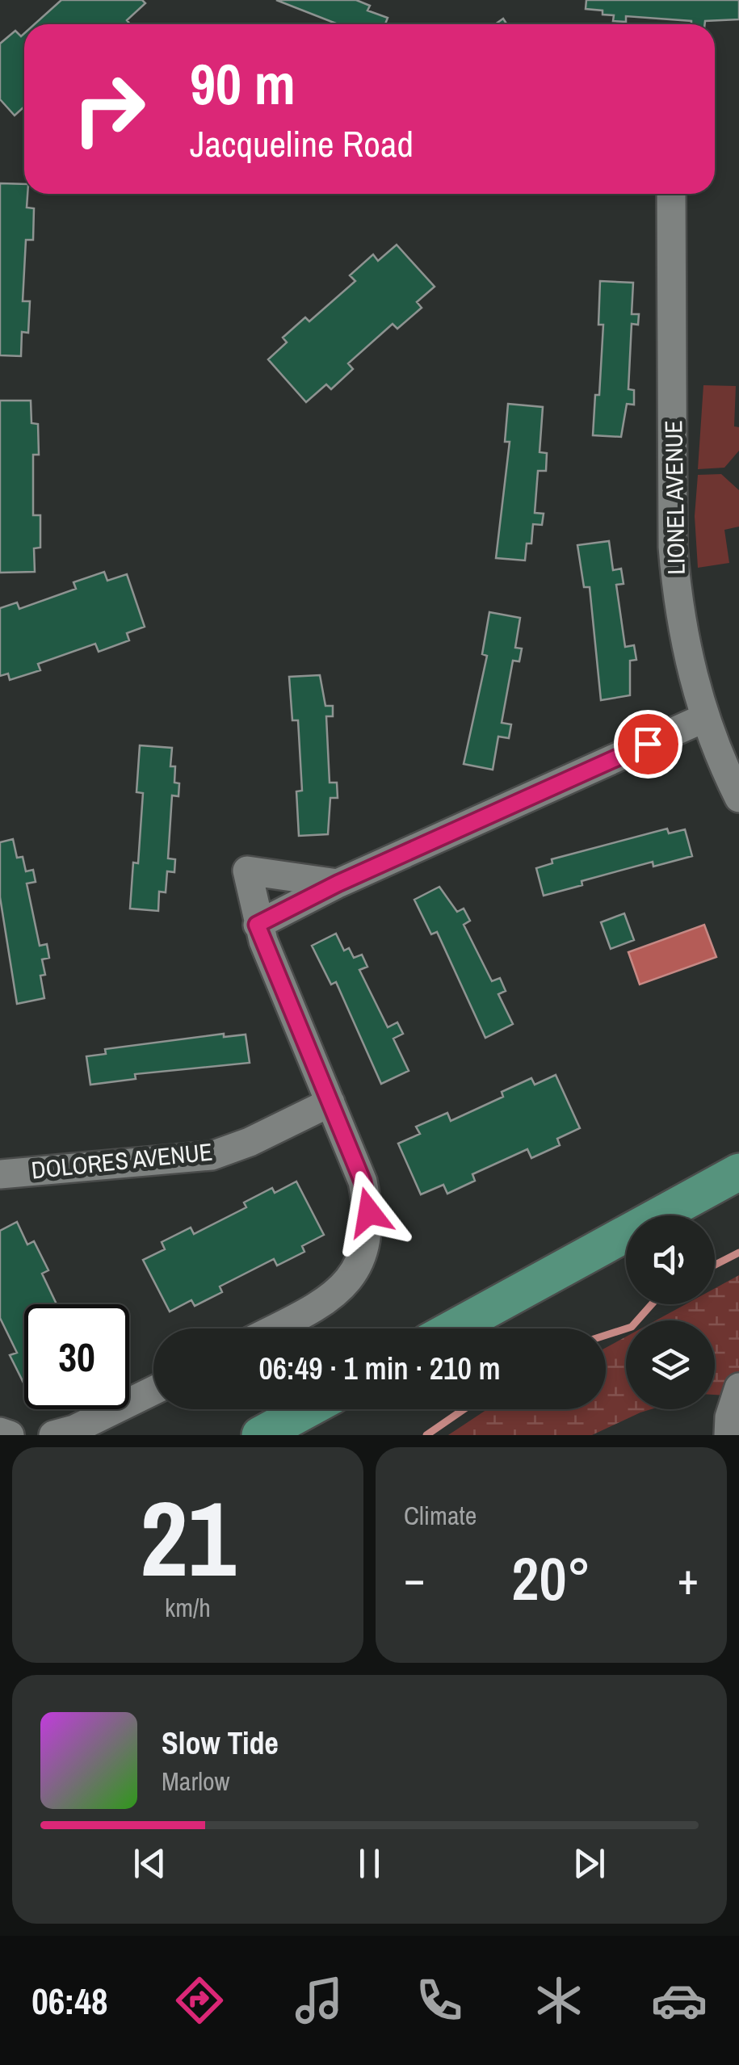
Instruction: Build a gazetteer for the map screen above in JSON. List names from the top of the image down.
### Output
{
  "streets": {
    "street": ["LIONEL AVENUE", "DOLORES AVENUE"]
  },
  "page": {
    "turn": ["90 m", "Jacqueline Road"],
    "limit": "30",
    "trip": "06:49 · 1 min · 210 m",
    "tile": [
      ["21", "km/h"],
      "Climate"
    ],
    "heat": ["−", "20°", "+"],
    "song": ["Slow Tide", "Marlow"],
    "tabs": "06:48"
  }
}
